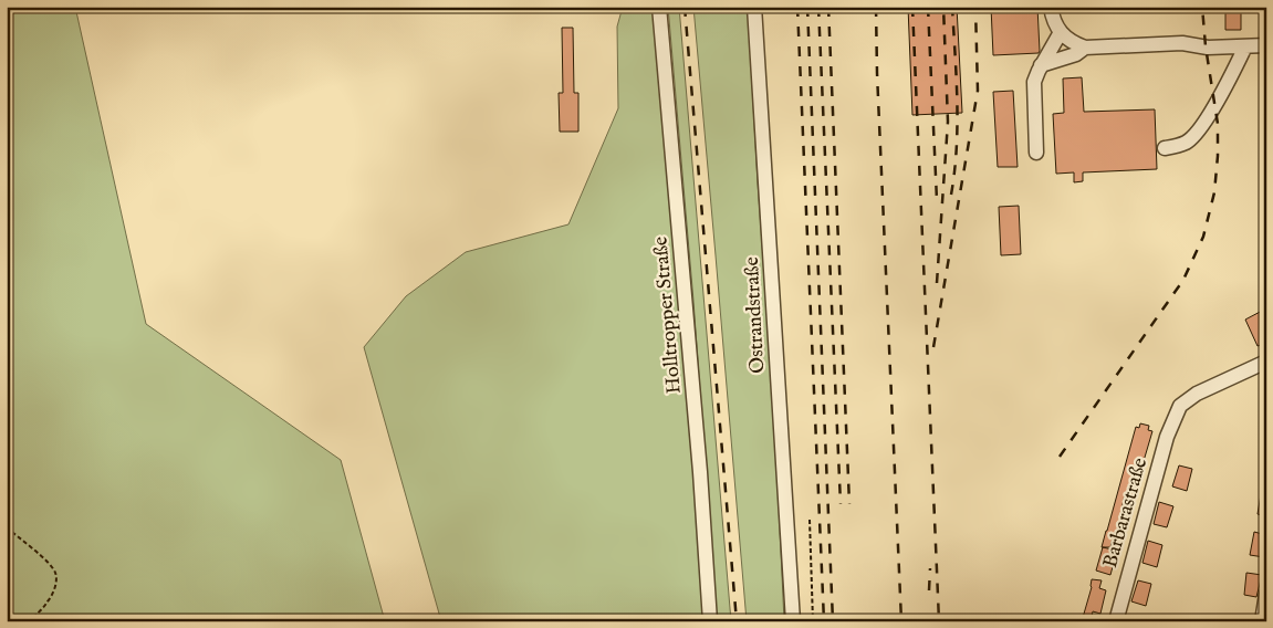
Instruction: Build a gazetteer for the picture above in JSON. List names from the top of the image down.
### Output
{
  "streets": {
    "street": ["Holltropper Straße", "Ostrandstraße", "Barbarastraße"]
  }
}
